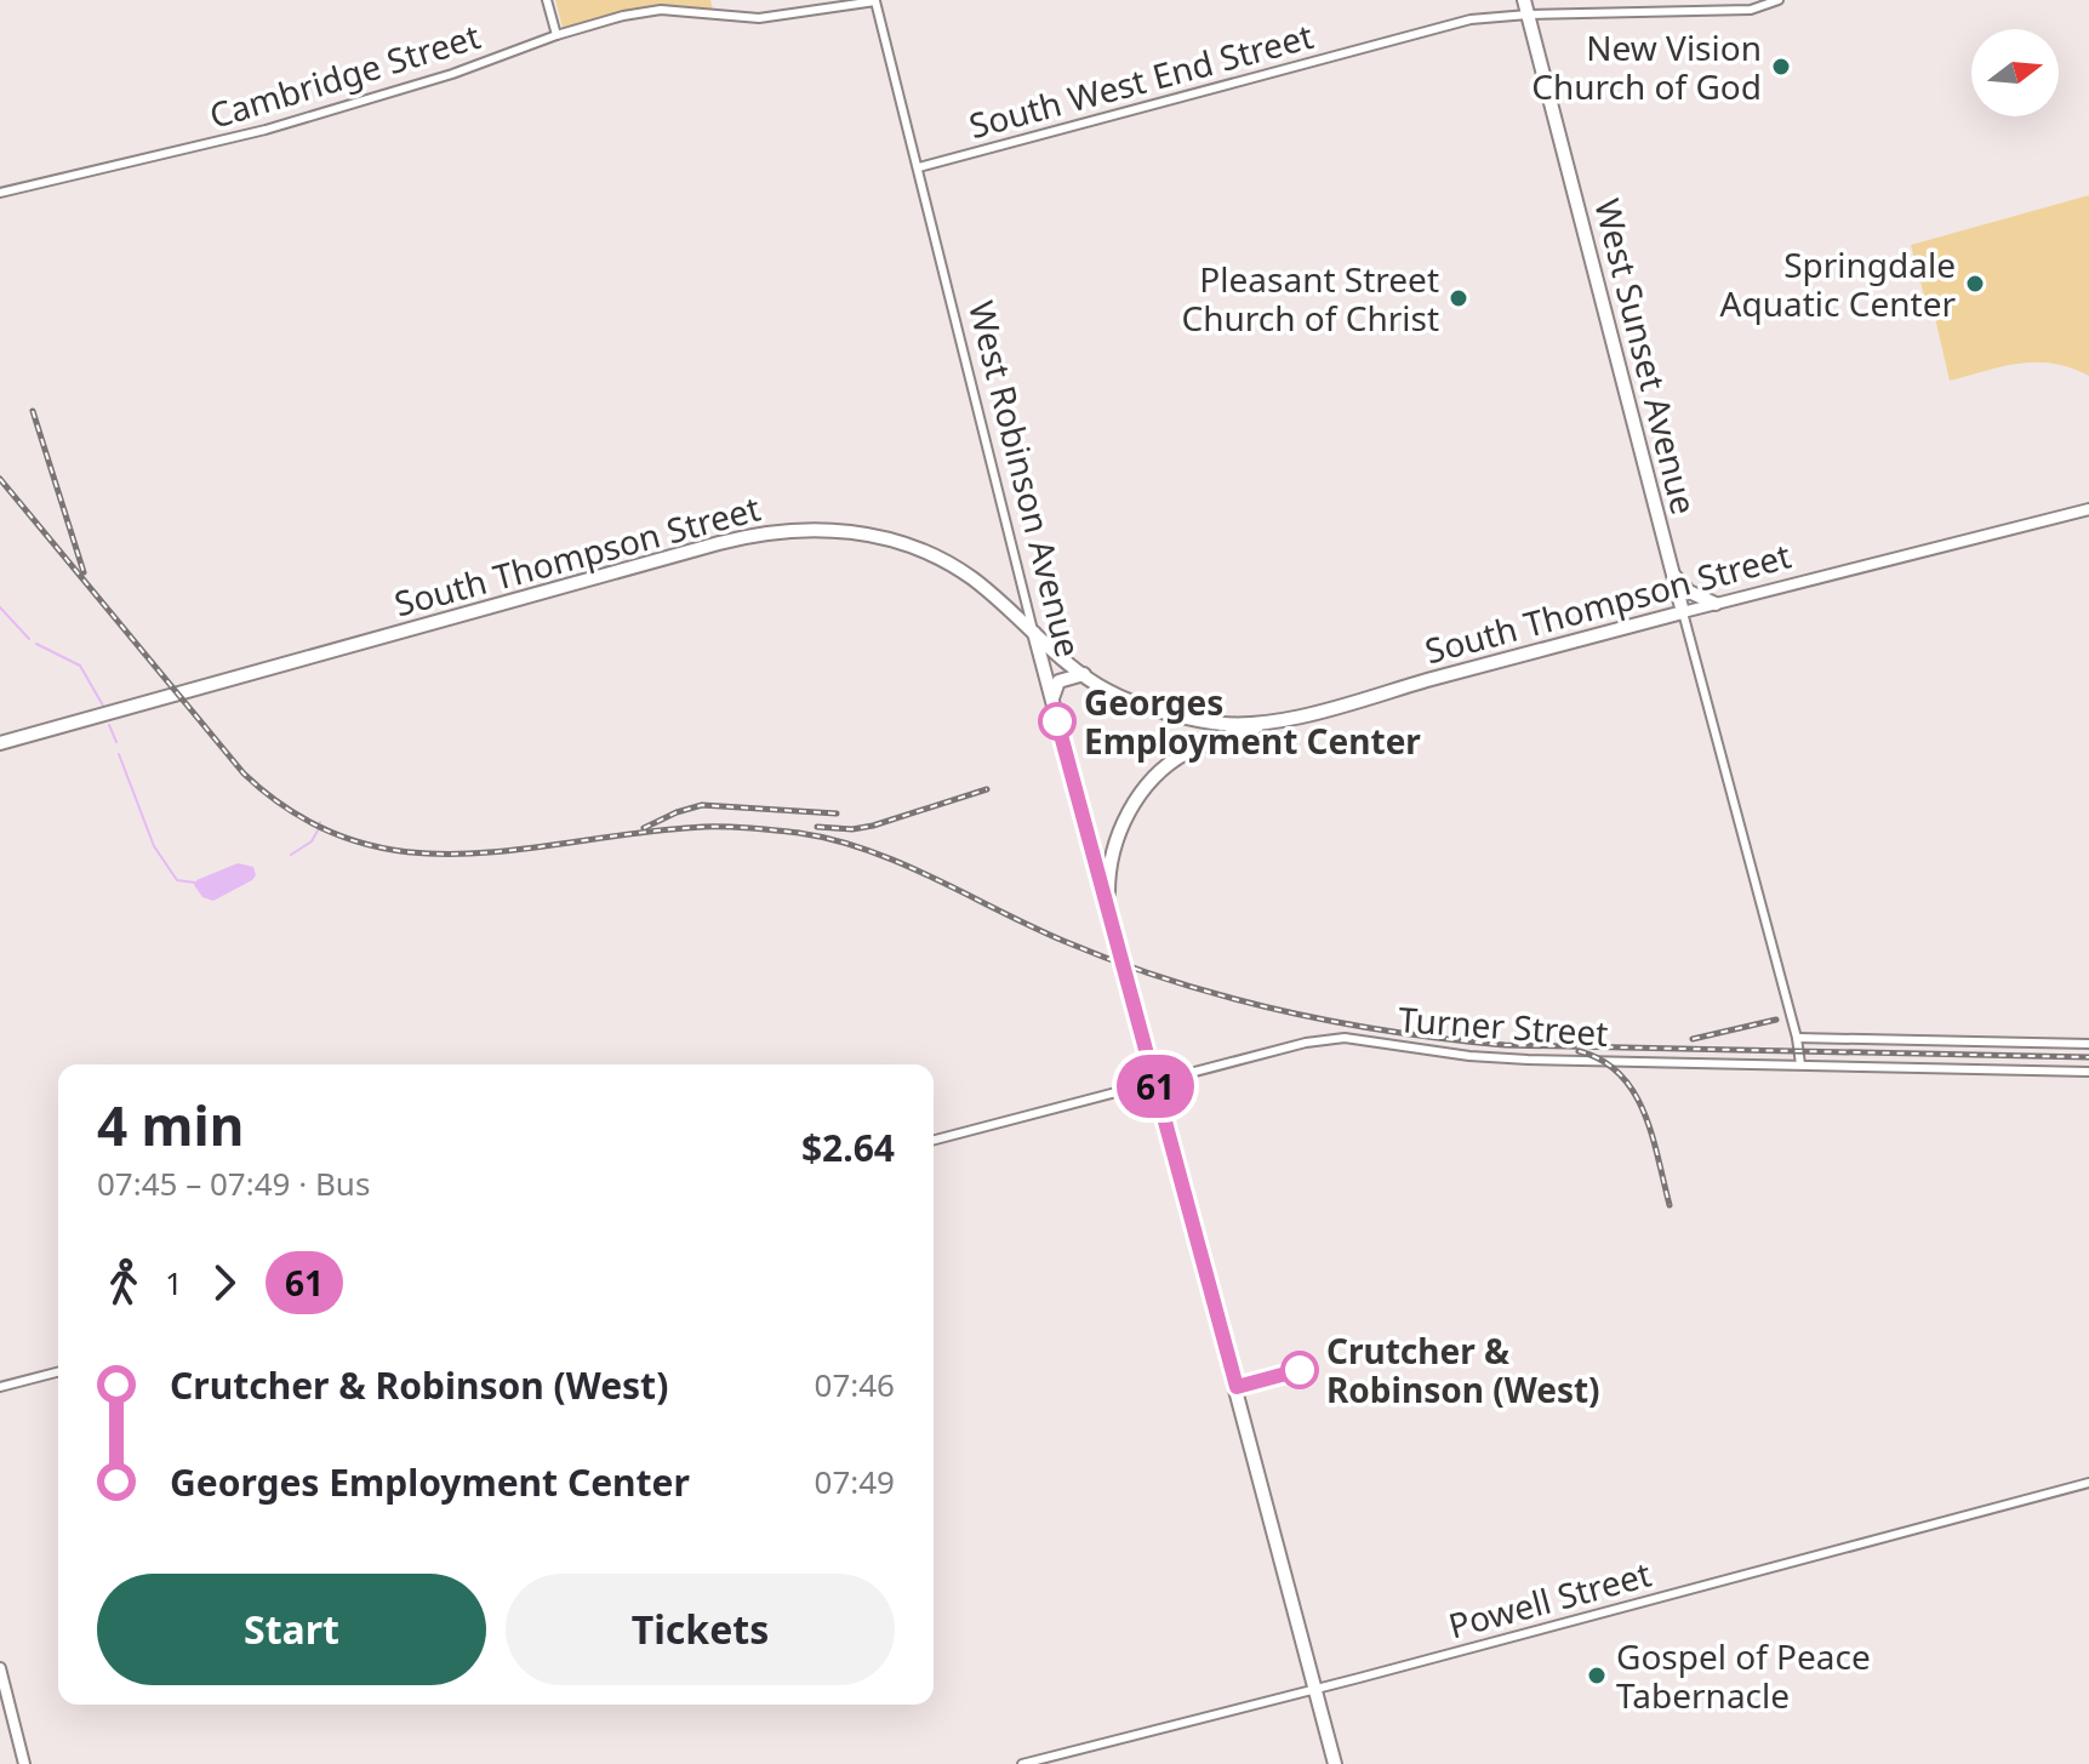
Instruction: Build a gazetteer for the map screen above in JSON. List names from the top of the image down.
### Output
{
  "streets": {
    "highway": ["West Sunset Avenue", "West Robinson Avenue", "South Thompson Street"],
    "street": [
      "Cambridge Street",
      "South West End Street",
      "Turner Street",
      "Powell Street"
    ]
  },
  "crossings": [
    ["Cambridge Street", "West Robinson Avenue"],
    ["South West End Street", "West Sunset Avenue"],
    ["South West End Street", "West Robinson Avenue"],
    ["West Sunset Avenue", "South Thompson Street"],
    ["West Sunset Avenue", "Turner Street"],
    ["West Robinson Avenue", "South Thompson Street"],
    ["West Robinson Avenue", "Turner Street"],
    ["West Robinson Avenue", "Powell Street"]
  ],
  "places": [
    "New Vision Church of God",
    "Springdale Aquatic Center",
    "Pleasant Street Church of Christ",
    "Georges Employment Center",
    "Crutcher & Robinson (West)",
    "Gospel of Peace Tabernacle"
  ],
  "lines": ["bus line 61"],
  "north": "right",
  "page": {
    "on_map": "61",
    "heading": ["4 min", "07:45 – 07:49 · Bus", "$2.64"],
    "legs": ["1", "61"],
    "list": [
      {
        "name": "Crutcher & Robinson (West)",
        "value": "07:46"
      },
      {
        "name": "Georges Employment Center",
        "value": "07:49"
      }
    ],
    "buttons": ["Start", "Tickets"]
  }
}
